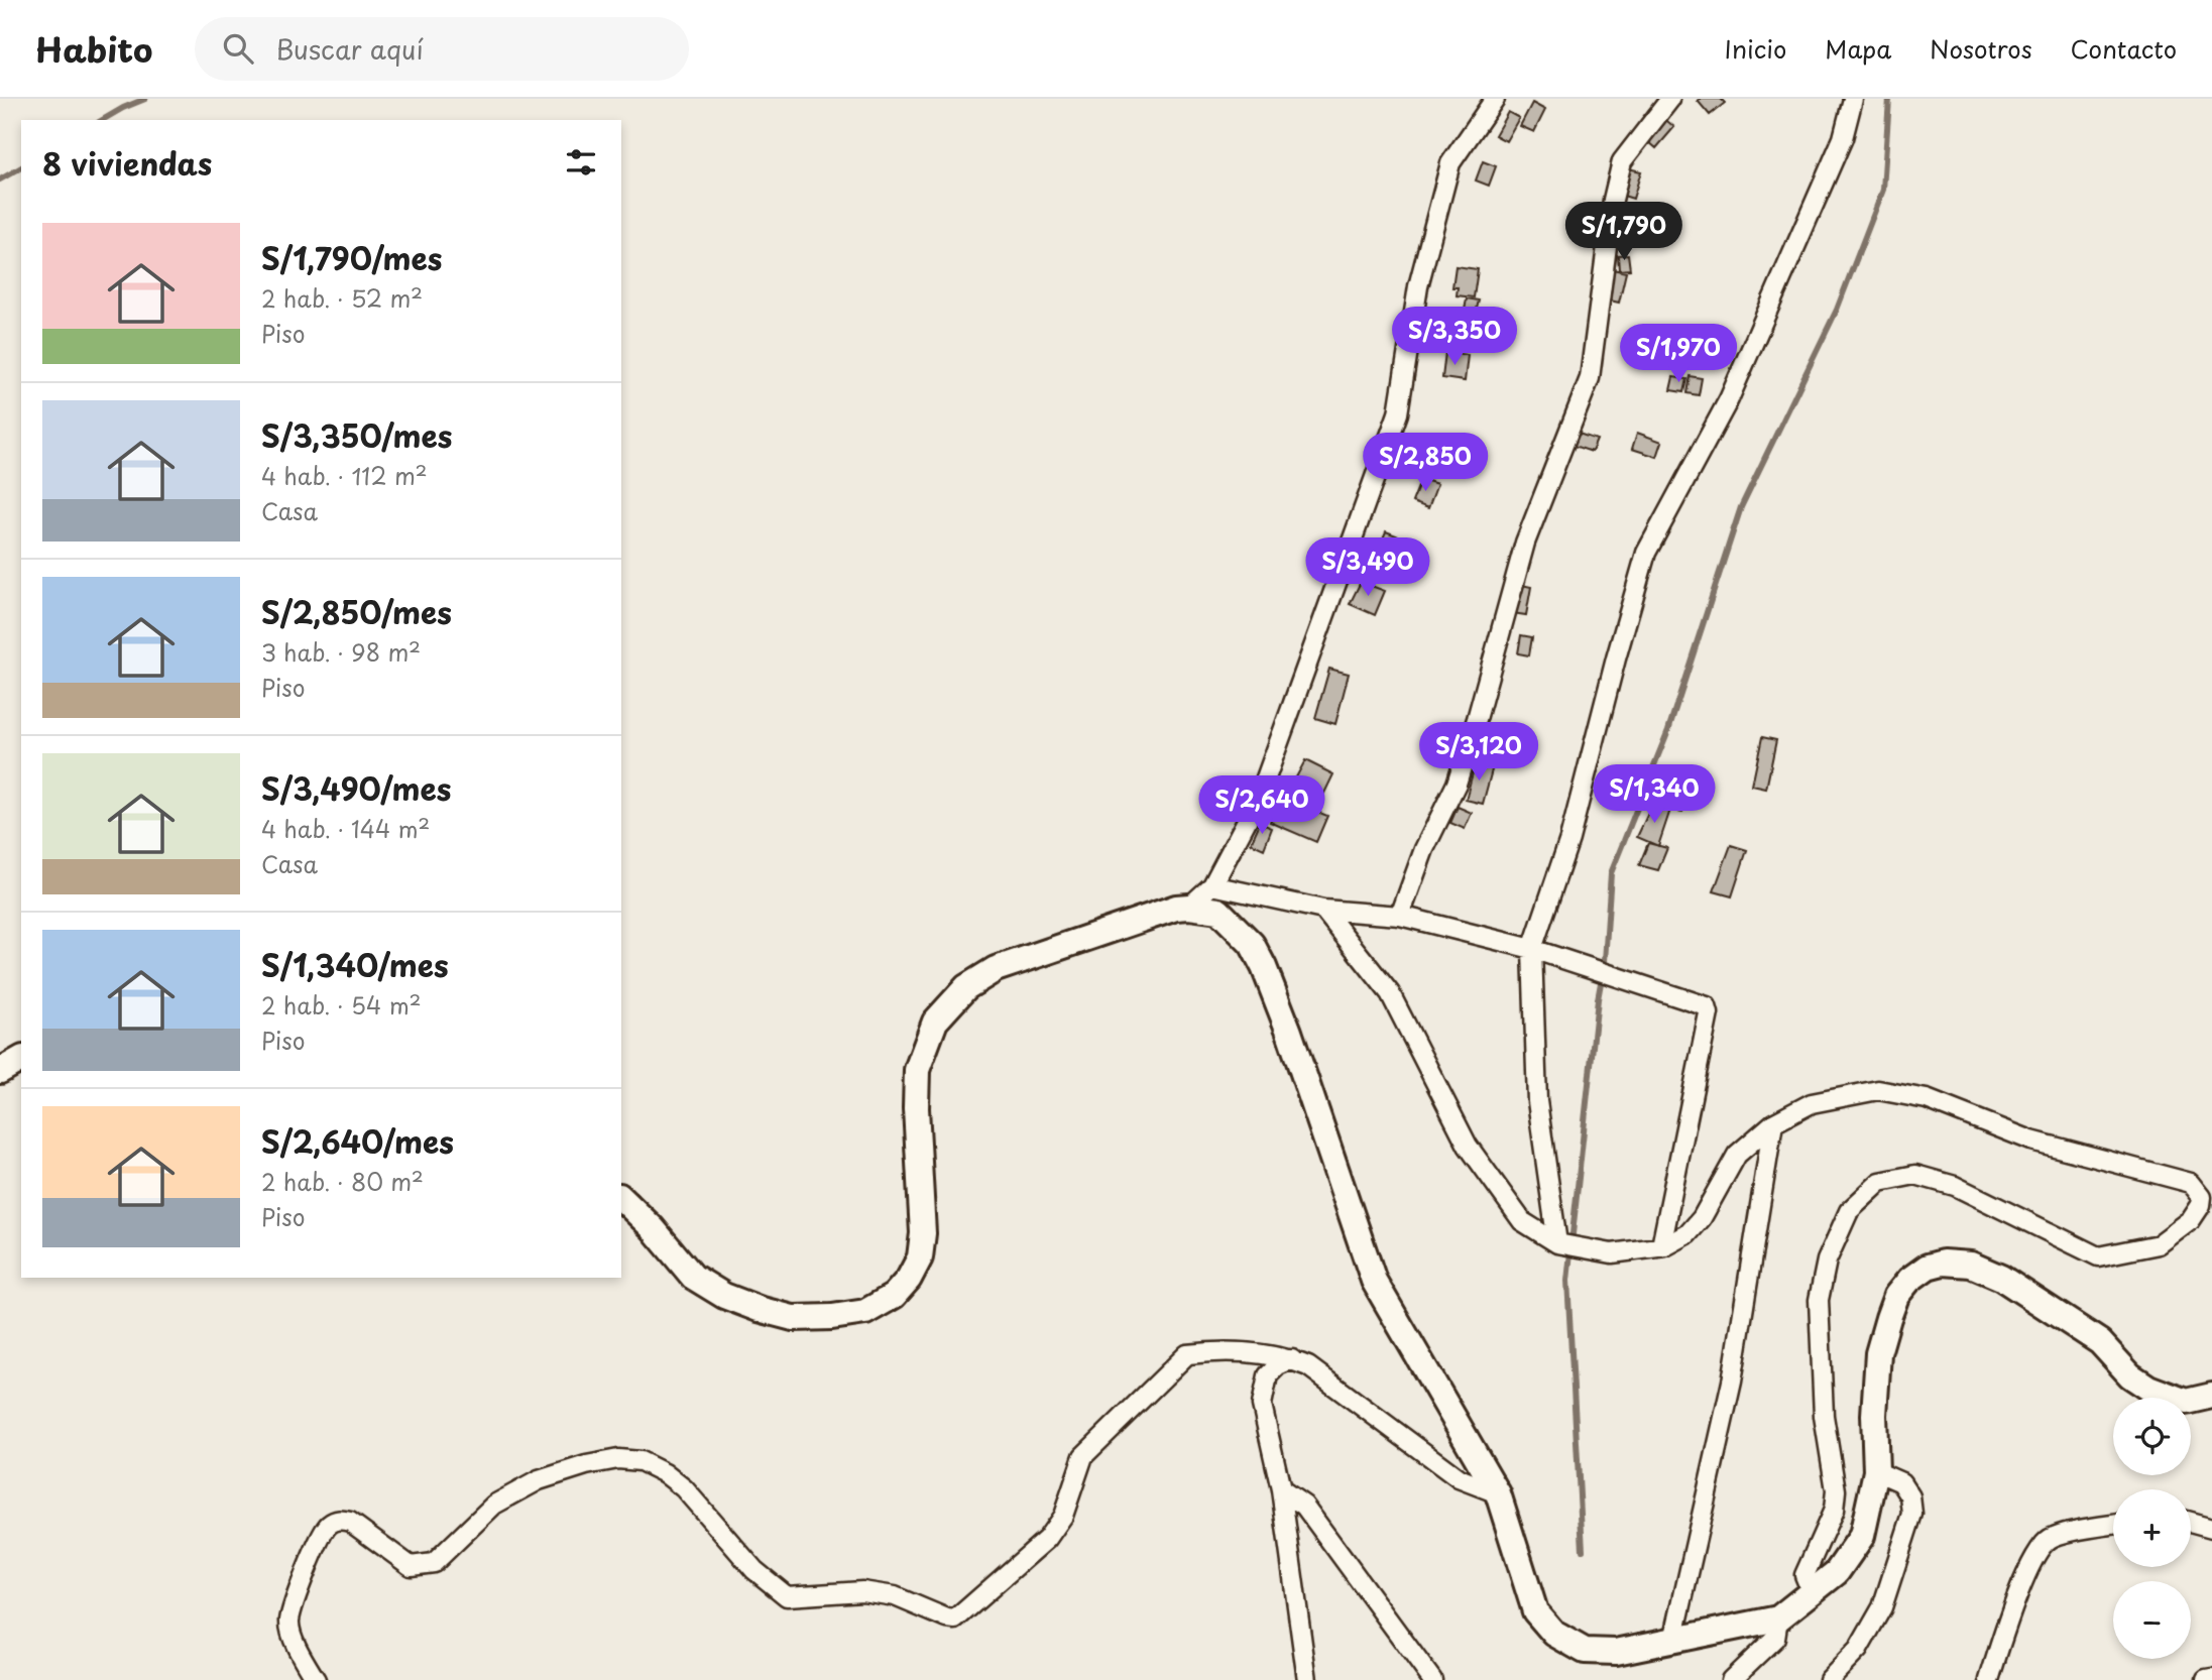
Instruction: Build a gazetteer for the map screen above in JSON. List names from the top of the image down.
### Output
{
  "page": {
    "header": "Habito",
    "search": "Buscar aquí",
    "nav": [
      "Inicio",
      "Mapa",
      "Nosotros",
      "Contacto"
    ],
    "heading": "8 viviendas",
    "price": [
      "S/1,790",
      "S/3,350",
      "S/1,970",
      "S/2,850",
      "S/3,490",
      "S/3,120",
      "S/1,340",
      "S/2,640"
    ],
    "list": [
      {
        "name": "S/1,790/mes",
        "note": "2 hab. · 52 m² · Piso"
      },
      {
        "name": "S/3,350/mes",
        "note": "4 hab. · 112 m² · Casa"
      },
      {
        "name": "S/2,850/mes",
        "note": "3 hab. · 98 m² · Piso"
      },
      {
        "name": "S/3,490/mes",
        "note": "4 hab. · 144 m² · Casa"
      },
      {
        "name": "S/1,340/mes",
        "note": "2 hab. · 54 m² · Piso"
      },
      {
        "name": "S/2,640/mes",
        "note": "2 hab. · 80 m² · Piso"
      }
    ],
    "map_buttons": ["+", "−"]
  }
}
